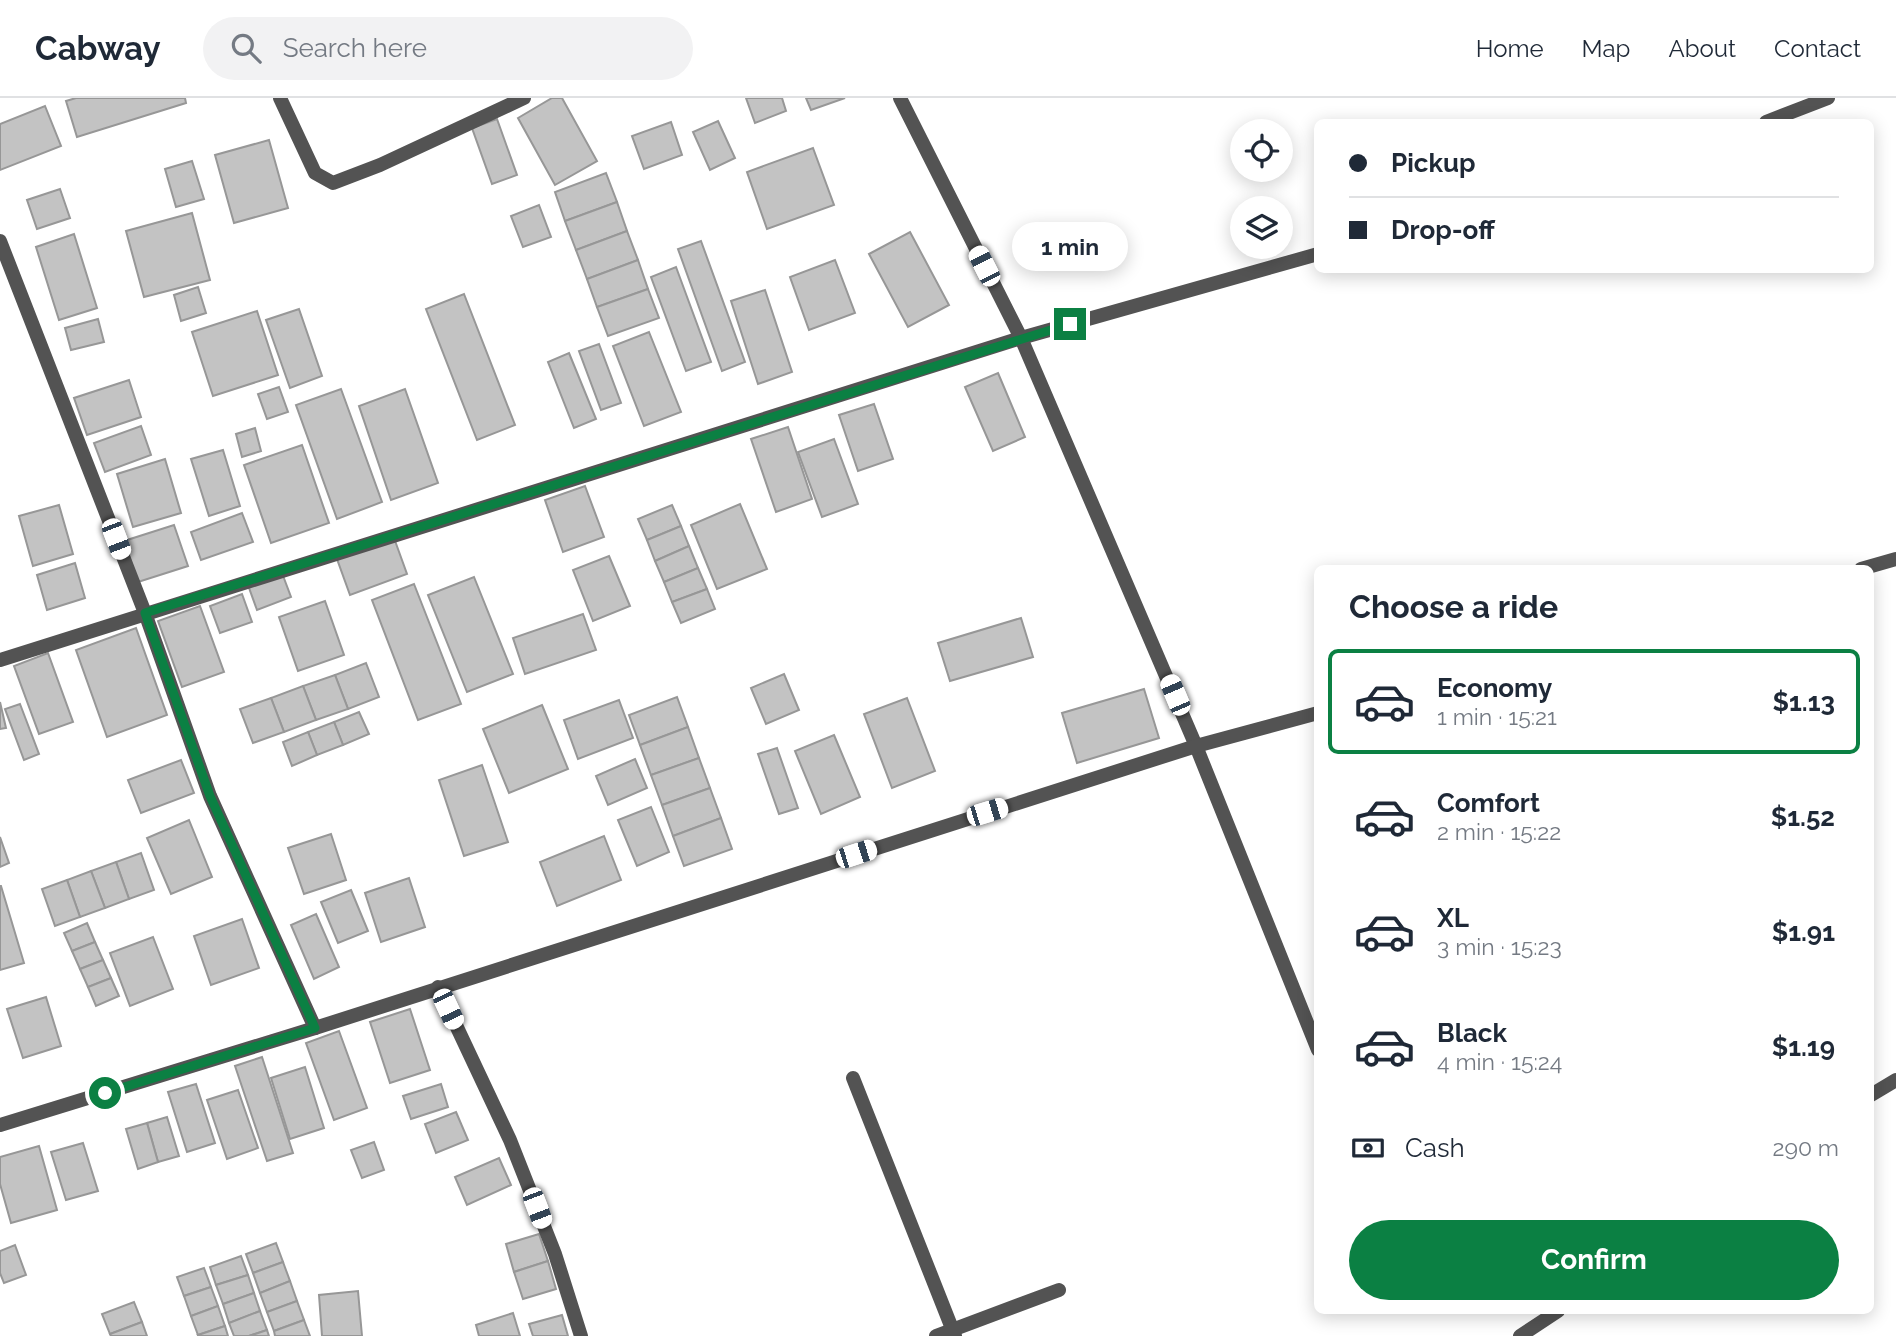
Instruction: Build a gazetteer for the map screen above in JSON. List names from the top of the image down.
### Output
{
  "page": {
    "header": "Cabway",
    "search": "Search here",
    "nav": [
      "Home",
      "Map",
      "About",
      "Contact"
    ],
    "banner": ["Pickup", "Drop-off"],
    "bubble": "1 min",
    "heading": "Choose a ride",
    "list": [
      {
        "name": "Economy",
        "note": "1 min · 15:21",
        "value": "$1.13"
      },
      {
        "name": "Comfort",
        "note": "2 min · 15:22",
        "value": "$1.52"
      },
      {
        "name": "XL",
        "note": "3 min · 15:23",
        "value": "$1.91"
      },
      {
        "name": "Black",
        "note": "4 min · 15:24",
        "value": "$1.19"
      }
    ],
    "pay": ["Cash", "290 m"],
    "buttons": "Confirm"
  }
}
